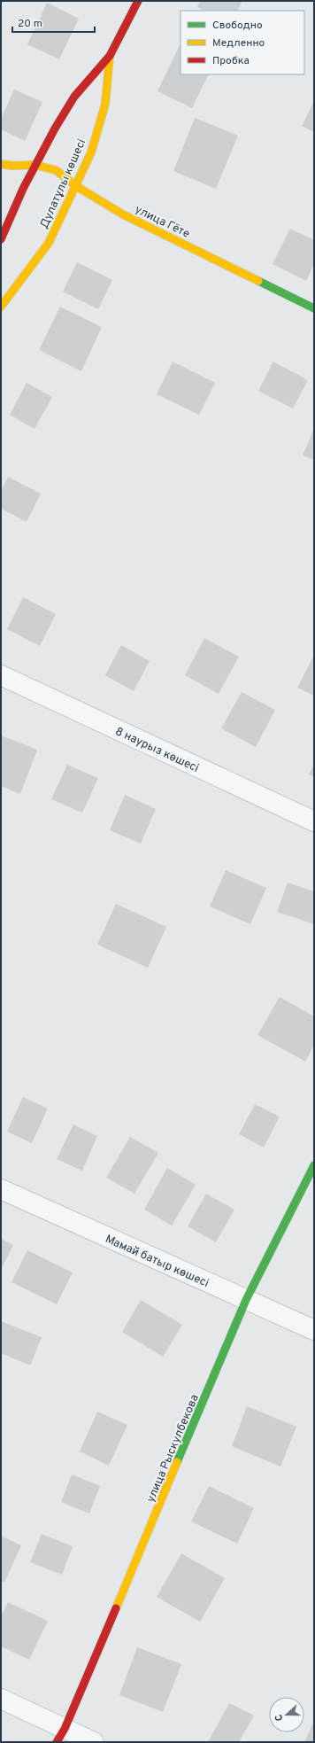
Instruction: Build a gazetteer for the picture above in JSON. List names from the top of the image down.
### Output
{
  "streets": {
    "street": [
      "Дулатұлы көшесі",
      "улица Гёте",
      "8 наурыз көшесі",
      "Мамай батыр көшесі",
      "улица Рыскулбекова"
    ]
  },
  "crossings": [
    ["Дулатұлы көшесі", "улица Гёте"],
    ["Мамай батыр көшесі", "улица Рыскулбекова"]
  ],
  "legend": ["Свободно", "Медленно", "Пробка"],
  "scale_bar": "20 m",
  "north": "left"
}
